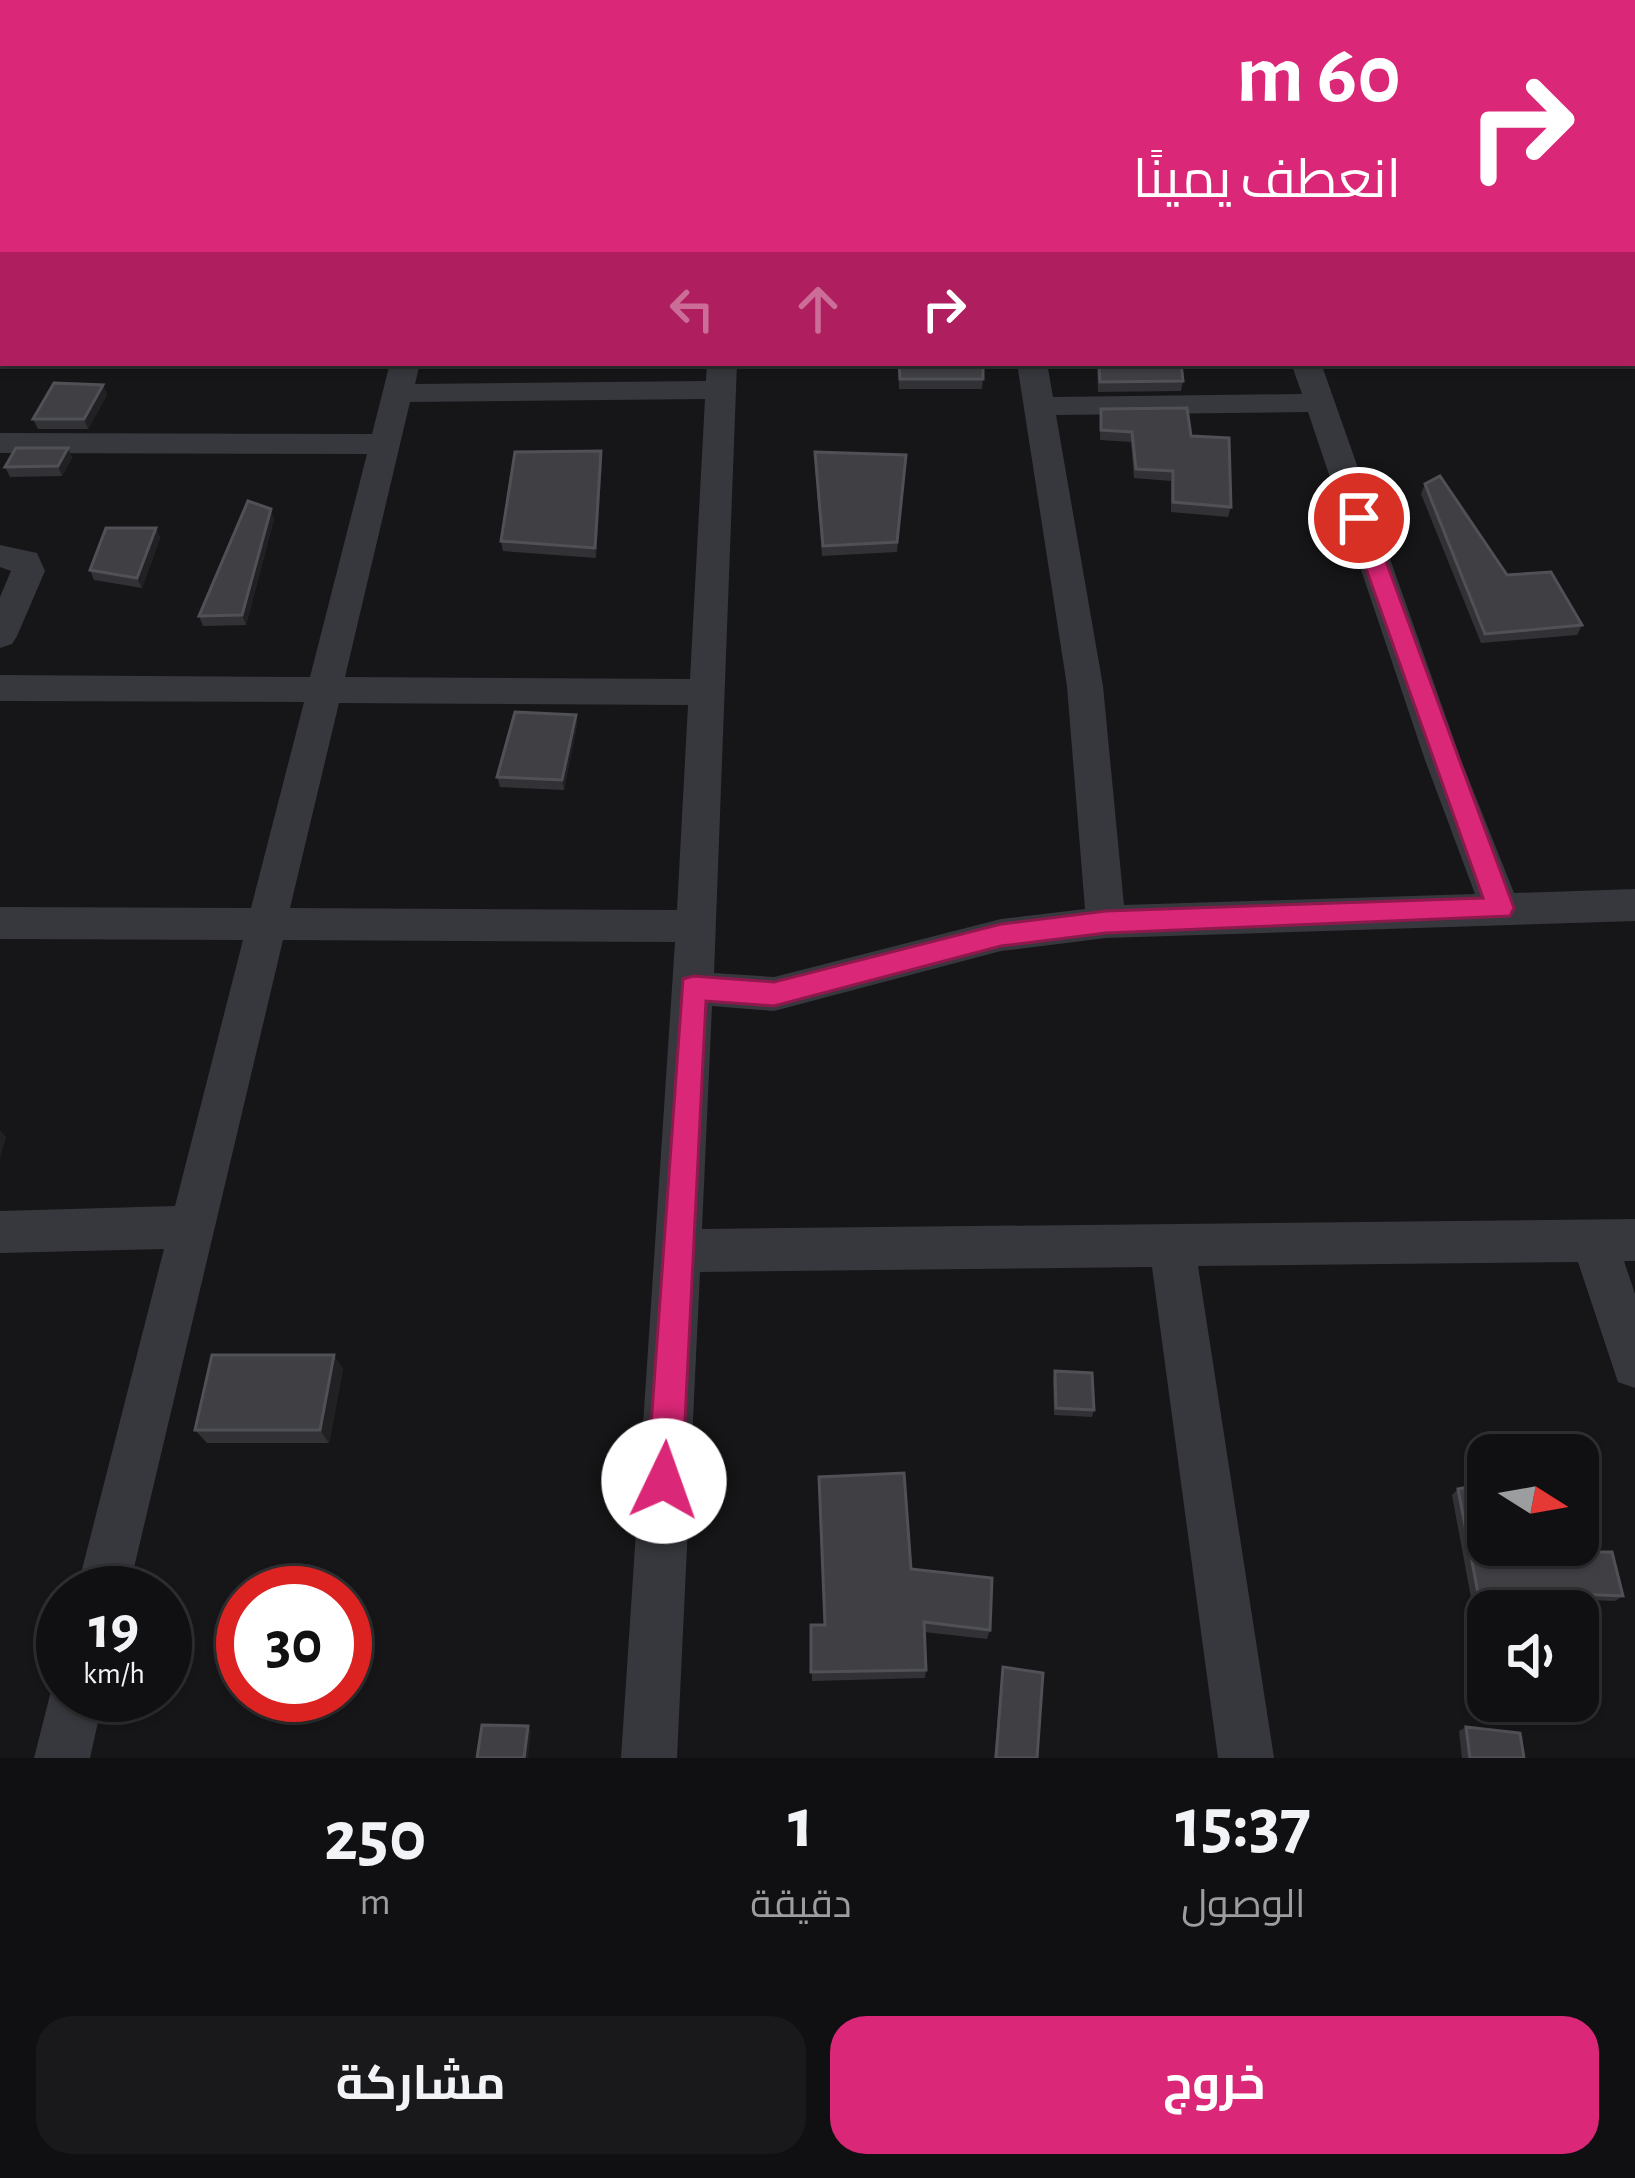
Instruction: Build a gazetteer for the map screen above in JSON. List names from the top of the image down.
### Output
{
  "north": "right",
  "page": {
    "turn": ["60 m", "انعطف يمينًا"],
    "speed": "19 km/h",
    "limit": "30",
    "eta": [
      "15:37",
      "الوصول",
      "1",
      "دقيقة",
      "250",
      "m"
    ],
    "buttons": ["خروج", "مشاركة"]
  }
}
